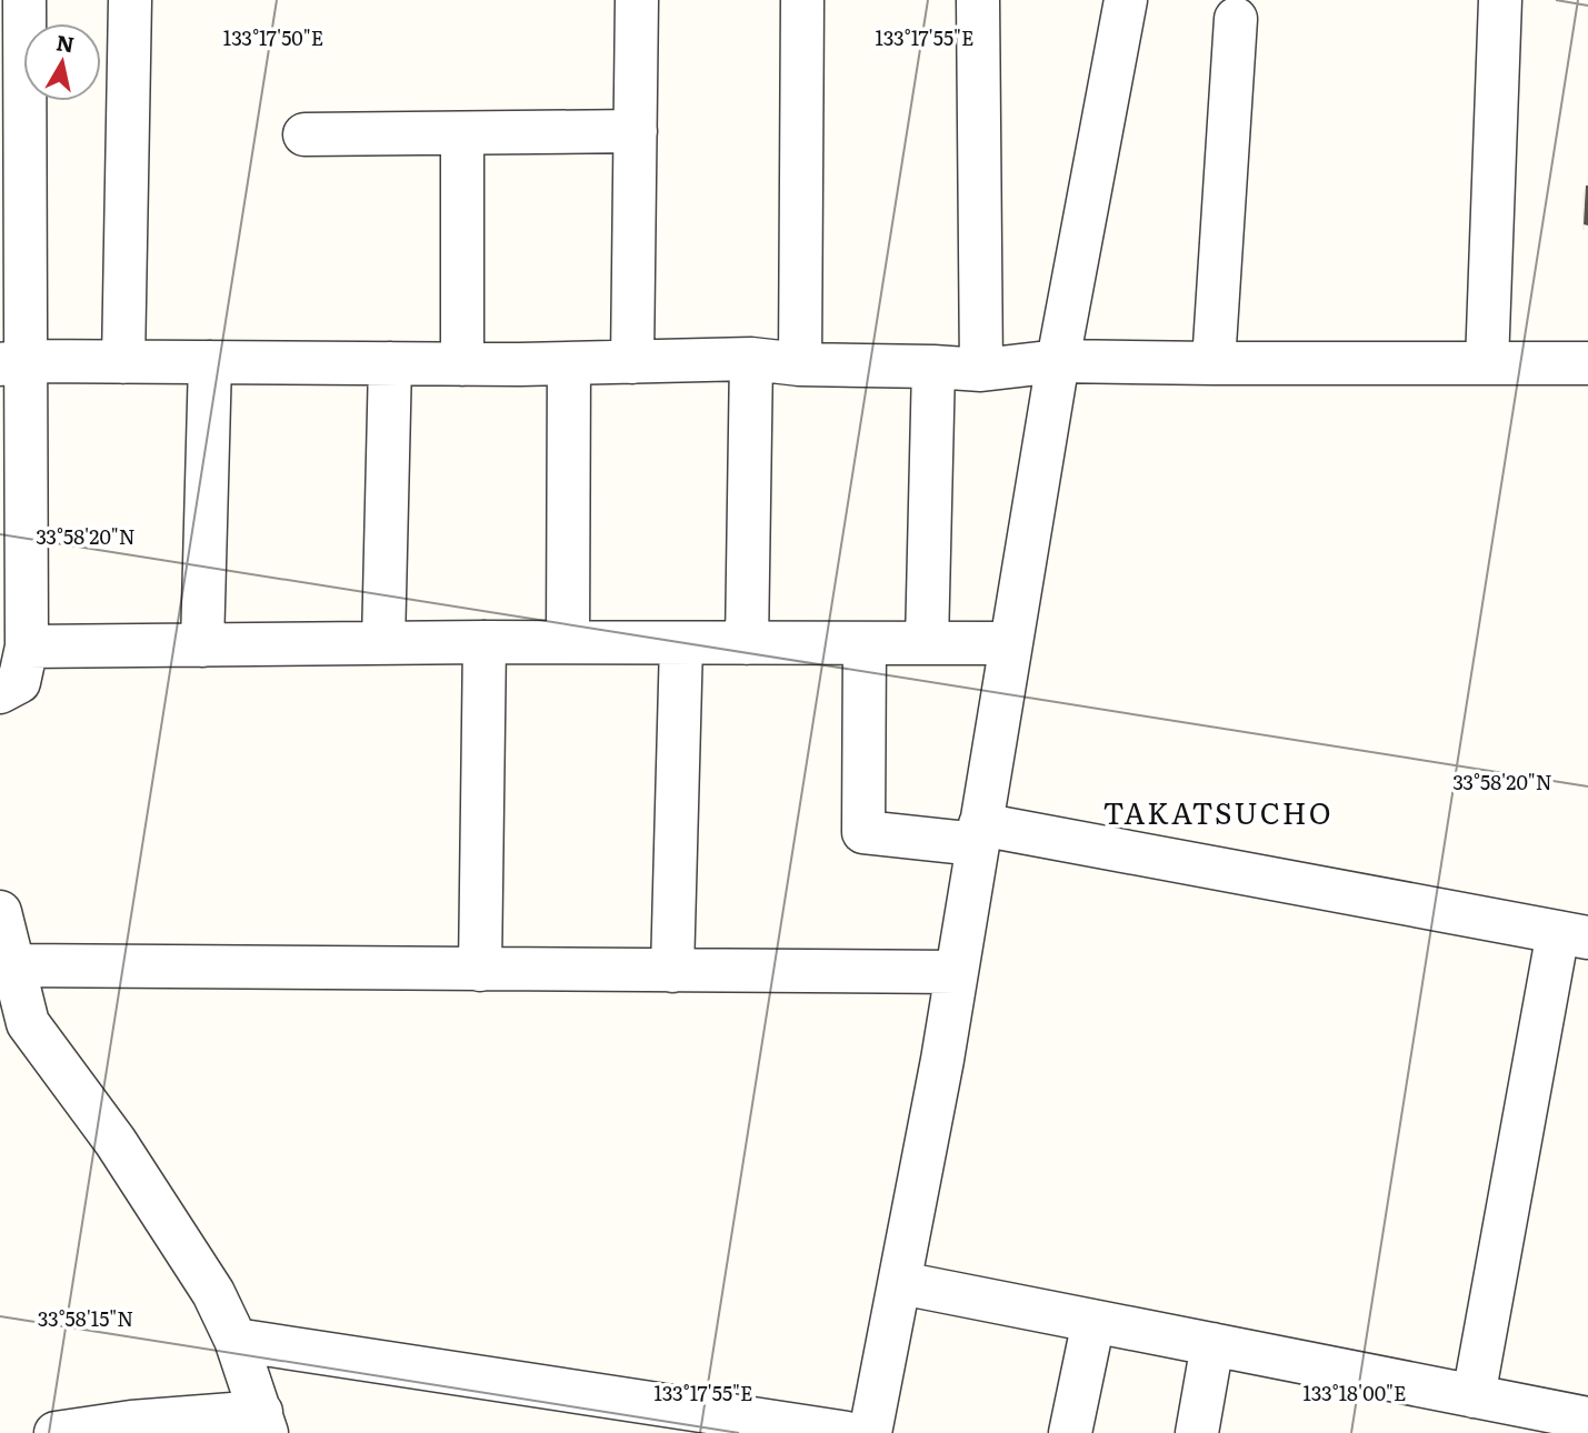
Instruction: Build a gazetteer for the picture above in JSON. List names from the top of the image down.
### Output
{
  "districts": ["TAKATSUCHO"],
  "north": "top",
  "coordinates": [
    "133°17'50\"E",
    "133°17'55\"E",
    "33°58'20\"N",
    "33°58'15\"N",
    "133°18'00\"E"
  ]
}
